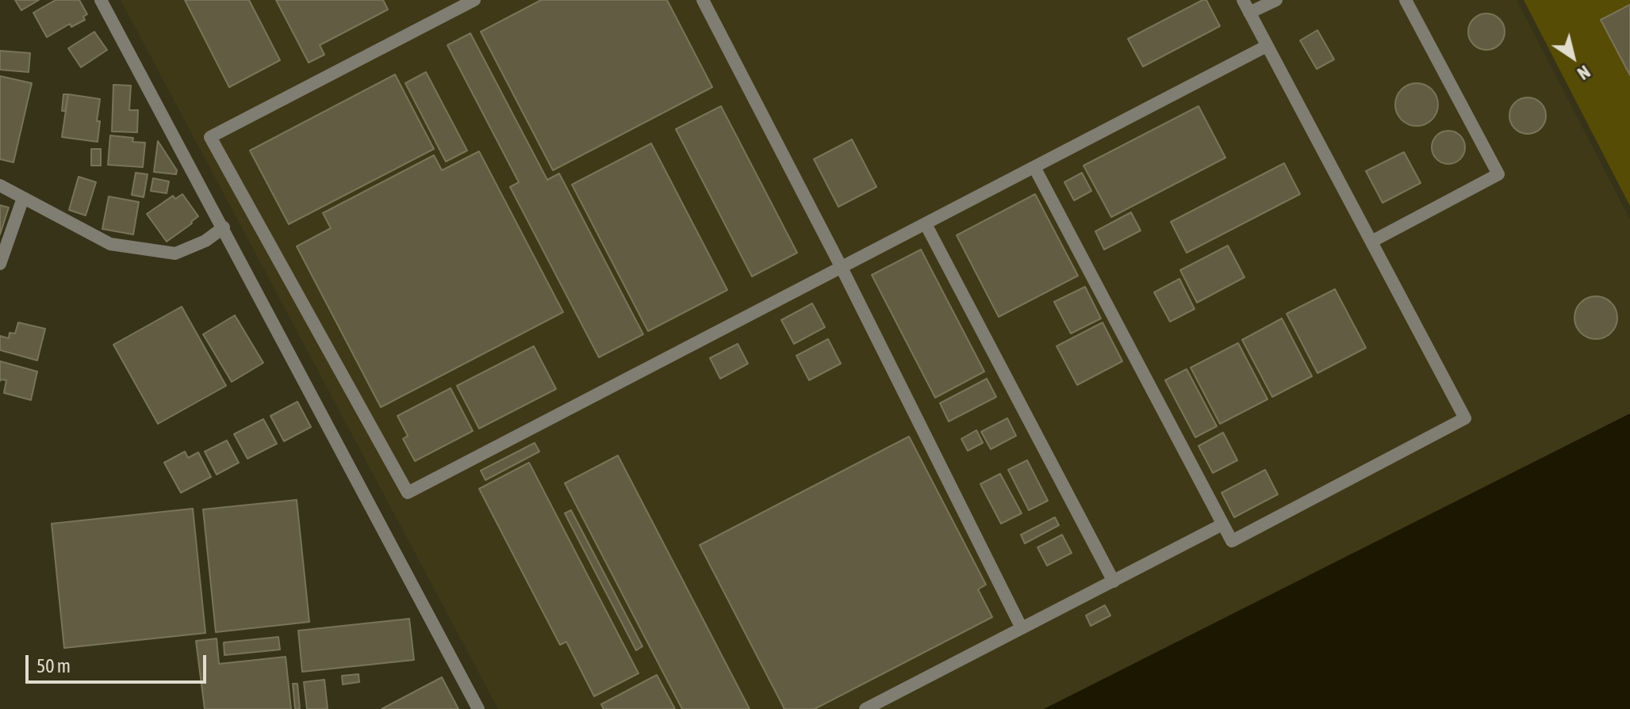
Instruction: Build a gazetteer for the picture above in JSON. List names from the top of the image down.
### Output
{
  "scale_bar": "50 m",
  "north": "bottom right"
}
